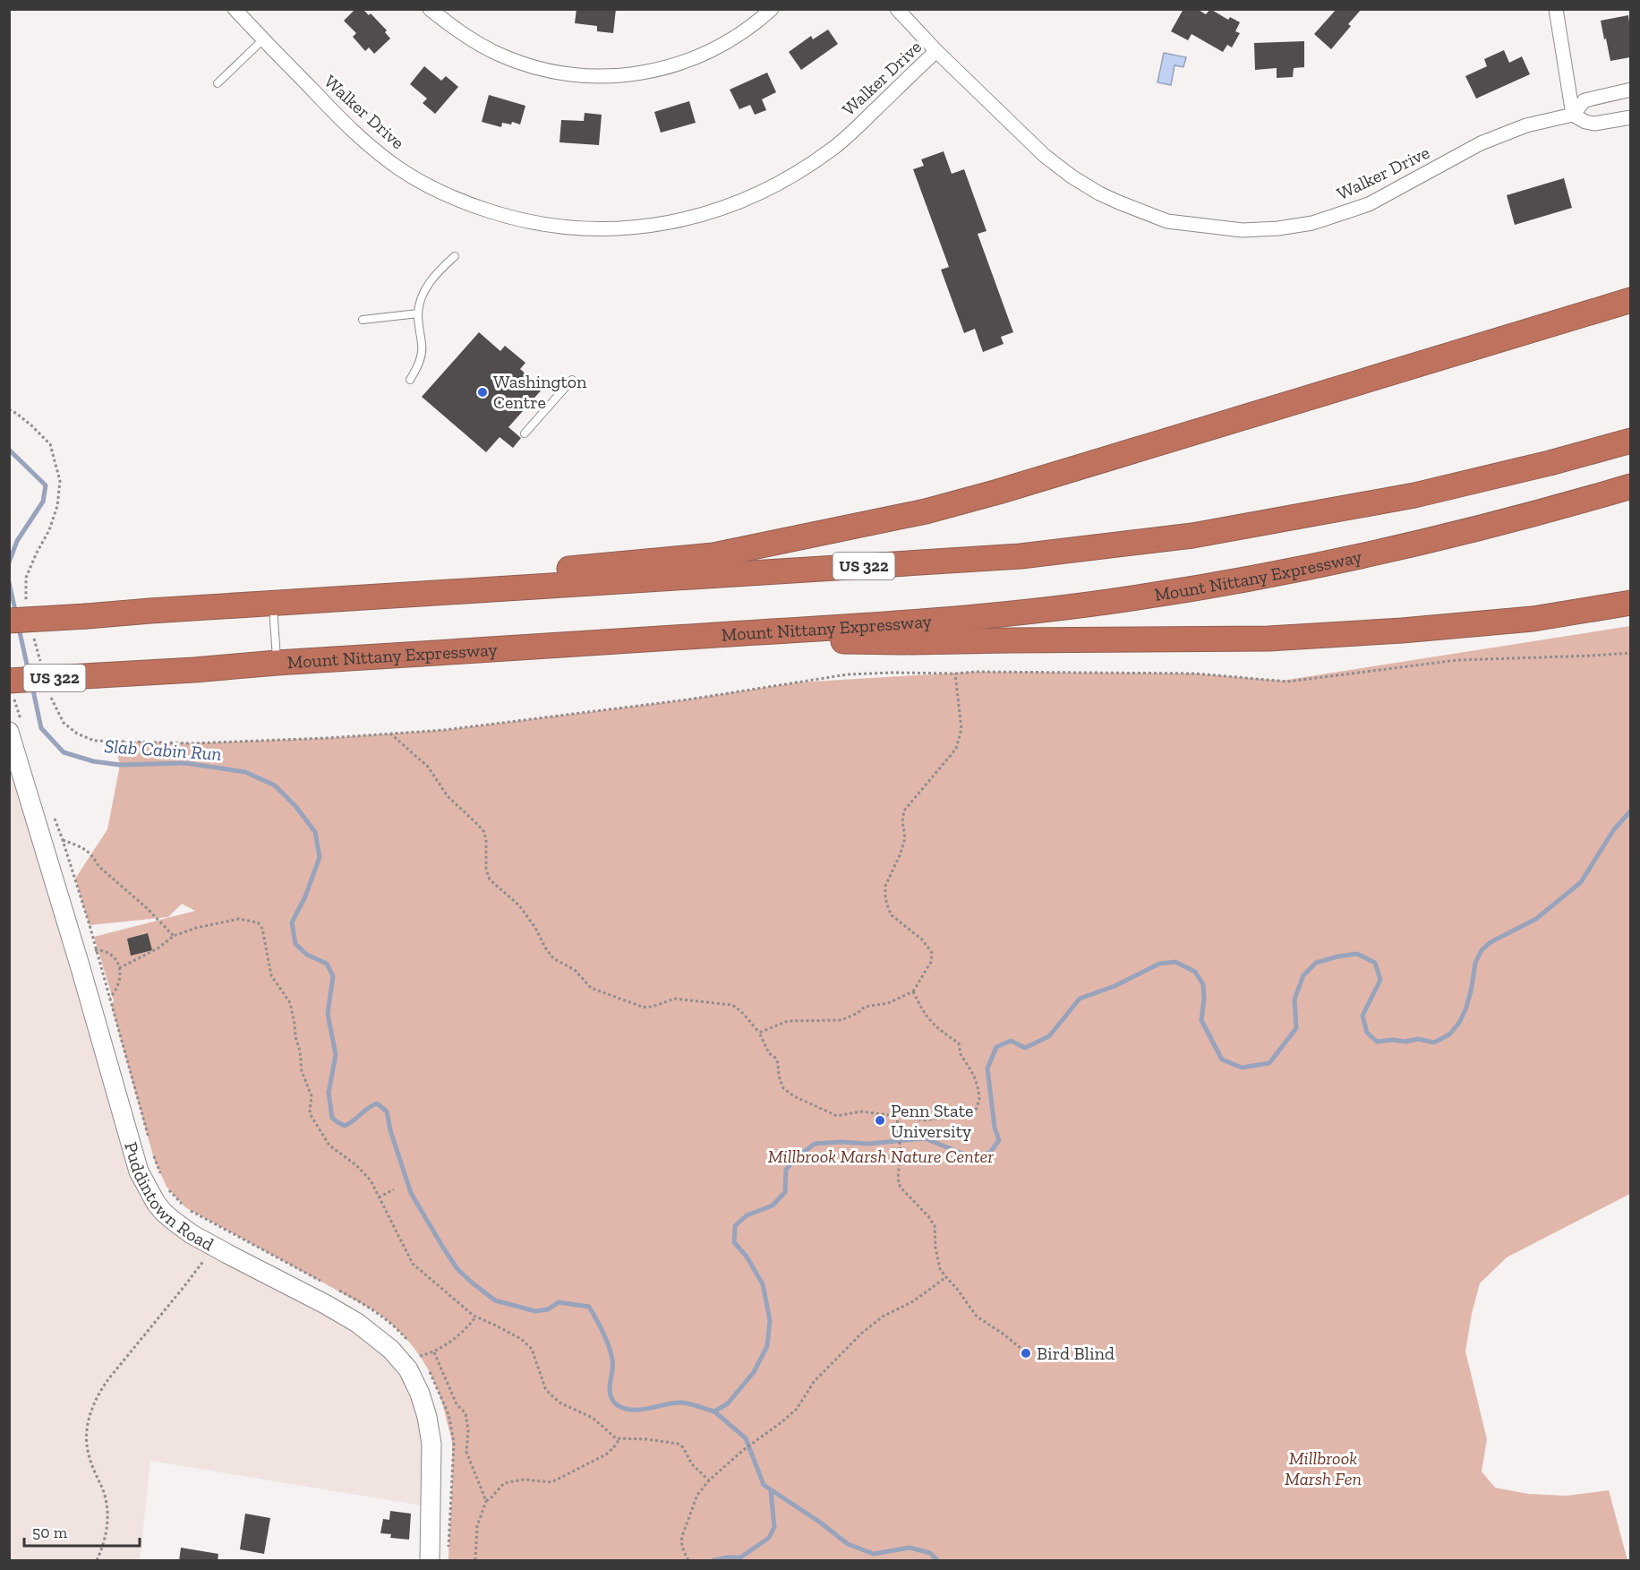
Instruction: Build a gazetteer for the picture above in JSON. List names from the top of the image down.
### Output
{
  "streets": {
    "highway": ["US 322", "Mount Nittany Expressway"],
    "street": ["Walker Drive", "Puddintown Road"]
  },
  "water": ["Slab Cabin Run"],
  "parks": ["Millbrook Marsh Nature Center", "Millbrook Marsh Fen"],
  "places": ["Washington Centre", "Penn State University", "Bird Blind"],
  "scale_bar": "50 m"
}
